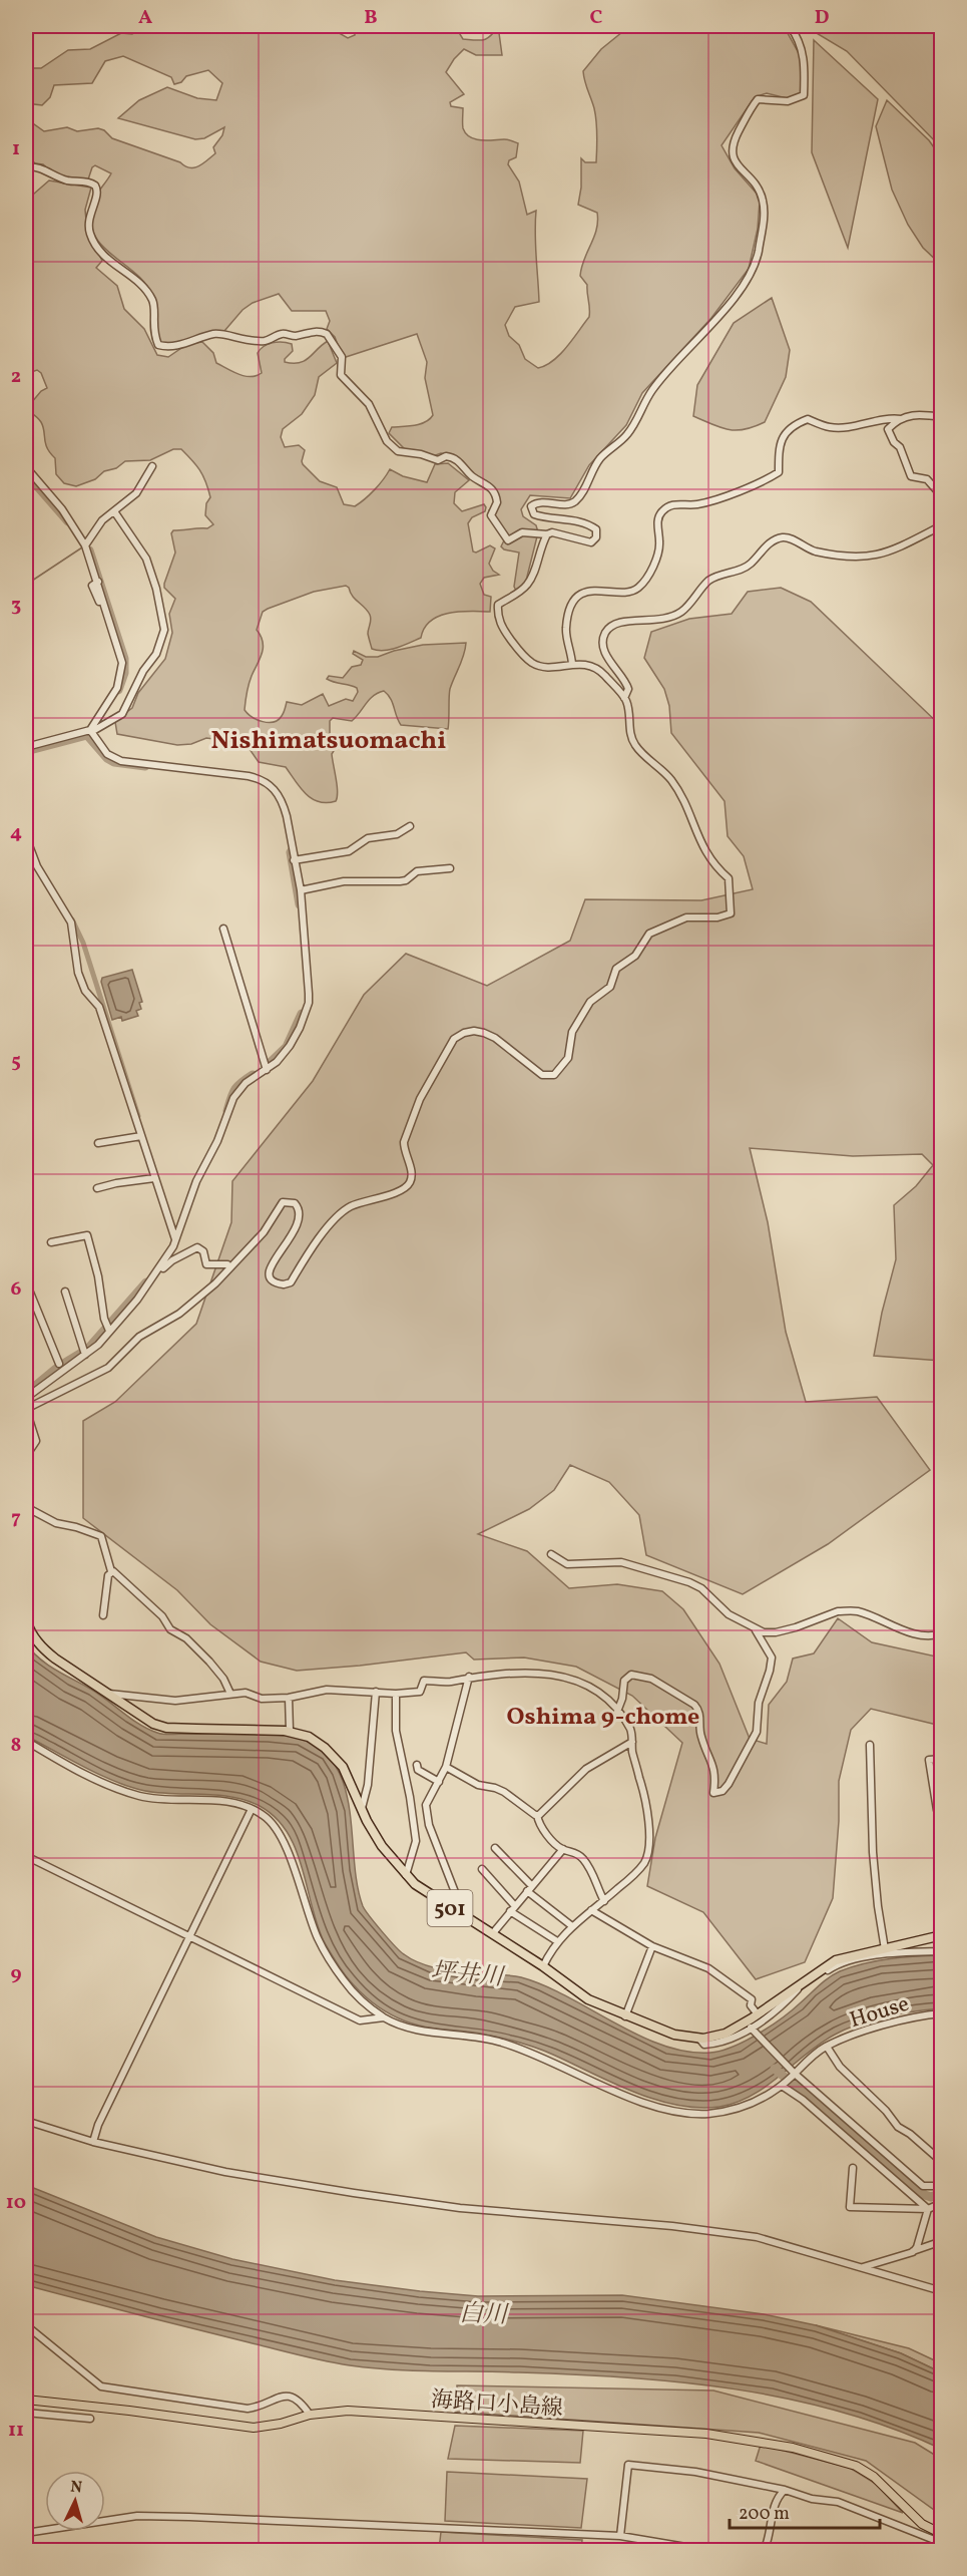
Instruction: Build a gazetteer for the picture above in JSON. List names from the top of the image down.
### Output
{
  "streets": {
    "highway": ["501"],
    "main road": ["海路口小島線"],
    "street": ["House"]
  },
  "districts": ["Nishimatsuomachi", "Oshima 9-chome"],
  "water": ["坪井川", "白川"],
  "scale_bar": "200 m",
  "north": "top",
  "grid": {
    "columns": [
      "A",
      "B",
      "C",
      "D"
    ],
    "rows": [
      "1",
      "2",
      "3",
      "4",
      "5",
      "6",
      "7",
      "8",
      "9",
      "10",
      "11"
    ]
  }
}
